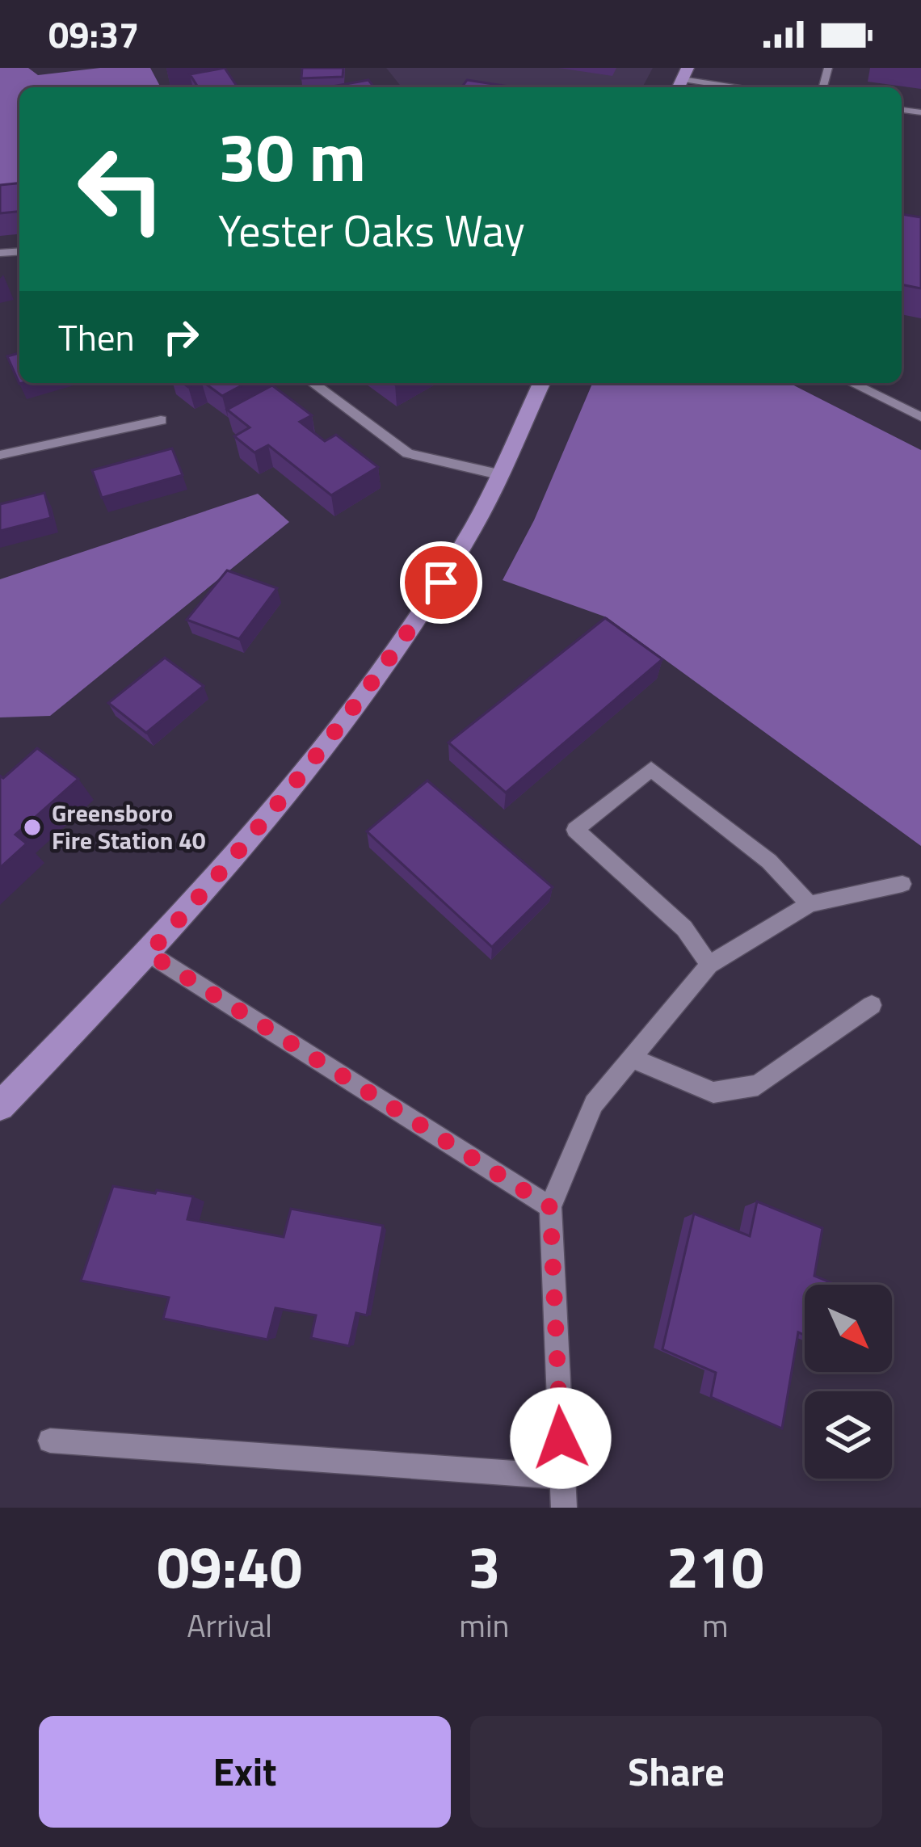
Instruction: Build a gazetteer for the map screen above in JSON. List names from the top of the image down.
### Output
{
  "places": ["Greensboro Fire Station 40"],
  "north": "bottom right",
  "page": {
    "status": "09:37",
    "turn": ["30 m", "Yester Oaks Way"],
    "then": "Then",
    "eta": [
      "09:40",
      "Arrival",
      "3",
      "min",
      "210",
      "m"
    ],
    "buttons": ["Exit", "Share"]
  }
}
